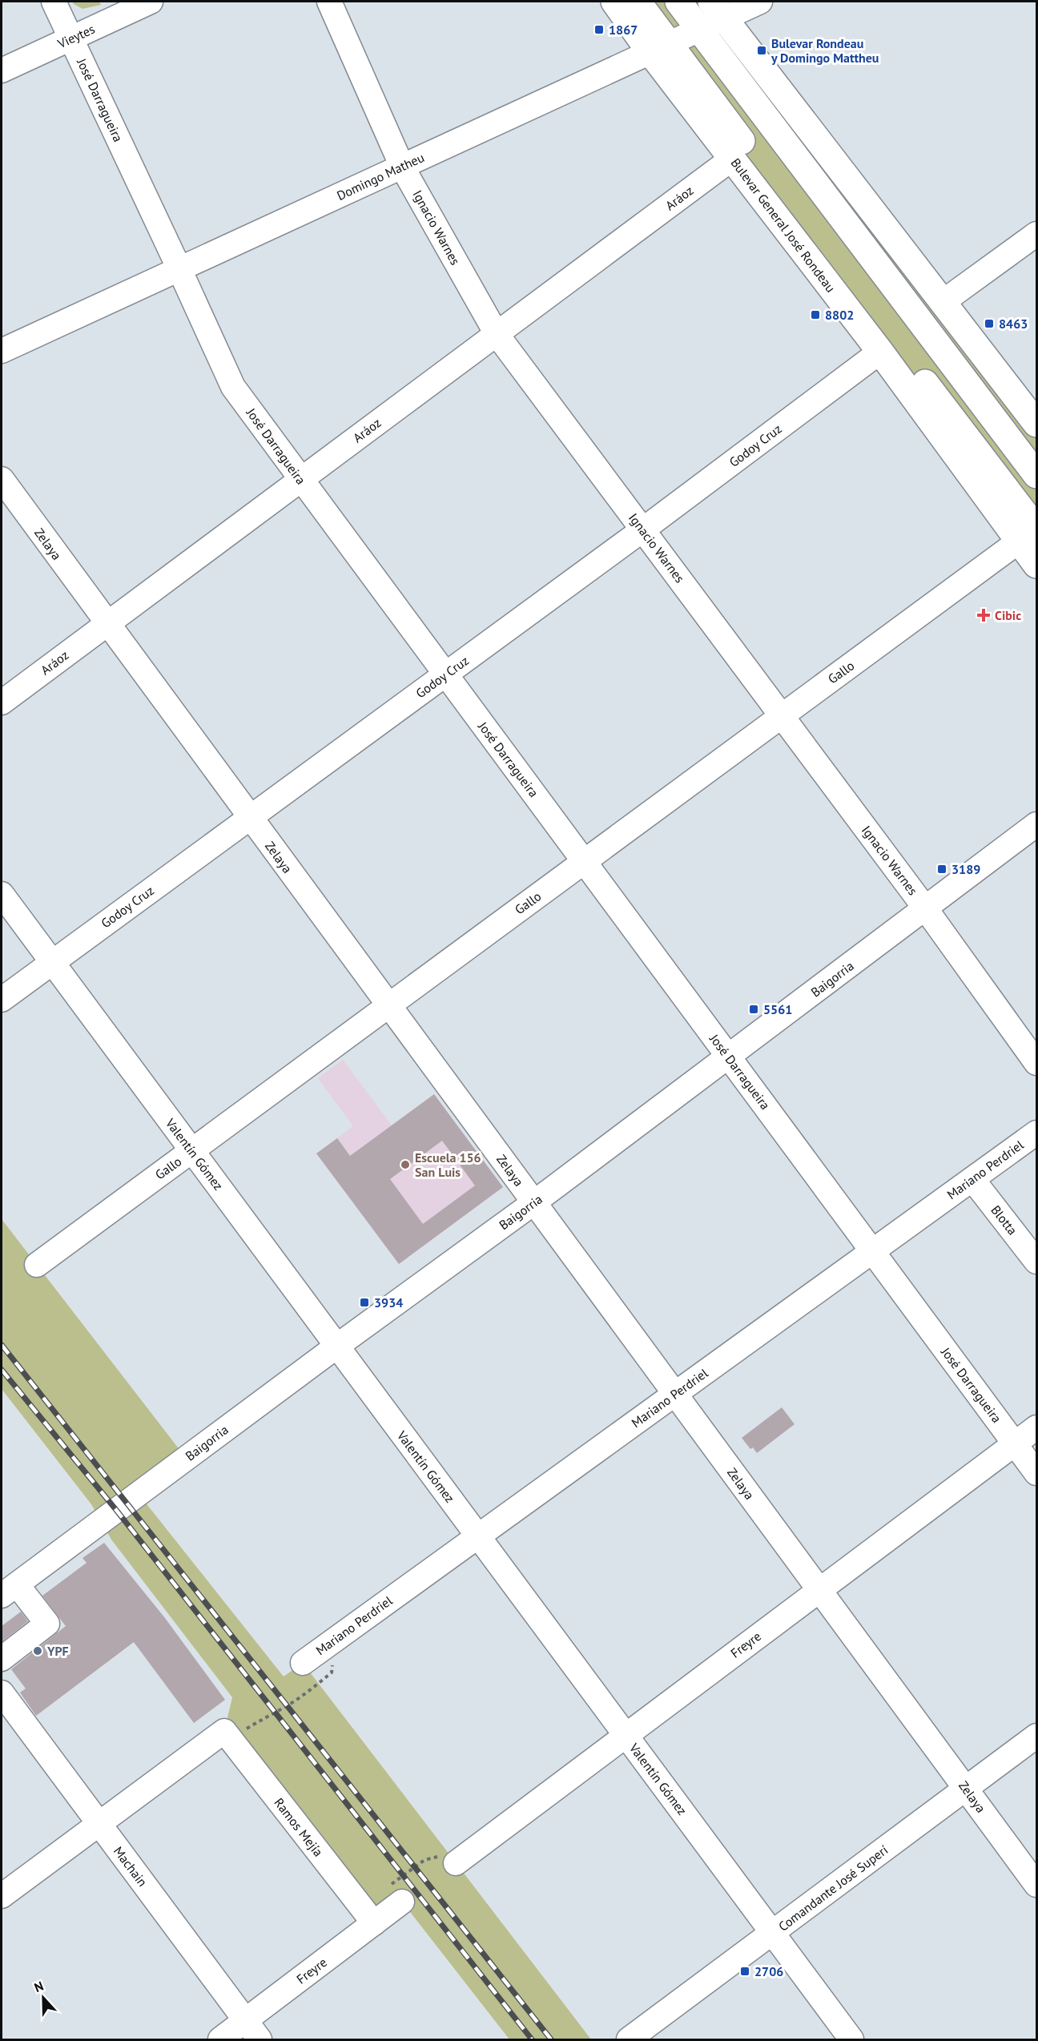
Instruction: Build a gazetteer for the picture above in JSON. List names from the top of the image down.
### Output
{
  "streets": {
    "main road": ["Bulevar General José Rondeau"],
    "street": [
      "Vieytes",
      "José Darragueira",
      "Domingo Matheu",
      "Aráoz",
      "Ignacio Warnes",
      "Godoy Cruz",
      "Zelaya",
      "Gallo",
      "Baigorria",
      "Valentín Gómez",
      "Mariano Perdriel",
      "Blotta",
      "Freyre",
      "Ramos Mejía",
      "Machain",
      "Comandante José Superí"
    ]
  },
  "crossings": [
    ["Vieytes", "José Darragueira"],
    ["José Darragueira", "Domingo Matheu"],
    ["José Darragueira", "Aráoz"],
    ["José Darragueira", "Godoy Cruz"],
    ["José Darragueira", "Gallo"],
    ["José Darragueira", "Baigorria"],
    ["José Darragueira", "Mariano Perdriel"],
    ["José Darragueira", "Freyre"],
    ["Domingo Matheu", "Bulevar General José Rondeau"],
    ["Domingo Matheu", "Ignacio Warnes"],
    ["Aráoz", "Bulevar General José Rondeau"],
    ["Aráoz", "Ignacio Warnes"],
    ["Aráoz", "Zelaya"],
    ["Bulevar General José Rondeau", "Godoy Cruz"],
    ["Bulevar General José Rondeau", "Gallo"],
    ["Ignacio Warnes", "Godoy Cruz"],
    ["Ignacio Warnes", "Gallo"],
    ["Ignacio Warnes", "Baigorria"],
    ["Godoy Cruz", "Zelaya"],
    ["Godoy Cruz", "Valentín Gómez"],
    ["Zelaya", "Gallo"],
    ["Zelaya", "Baigorria"],
    ["Zelaya", "Mariano Perdriel"],
    ["Zelaya", "Freyre"],
    ["Zelaya", "Comandante José Superí"],
    ["Gallo", "Valentín Gómez"],
    ["Baigorria", "Valentín Gómez"],
    ["Valentín Gómez", "Mariano Perdriel"],
    ["Valentín Gómez", "Freyre"],
    ["Valentín Gómez", "Comandante José Superí"],
    ["Mariano Perdriel", "Blotta"],
    ["Freyre", "Ramos Mejía"],
    ["Freyre", "Machain"]
  ],
  "places": {
    "transit": [
      "1867",
      "Bulevar Rondeau y Domingo Mattheu",
      "8802",
      "8463",
      "3189",
      "5561",
      "3934",
      "2706"
    ],
    "health": ["Cibic"],
    "other": ["Escuela 156 San Luis", "YPF"]
  },
  "north": "top"
}
